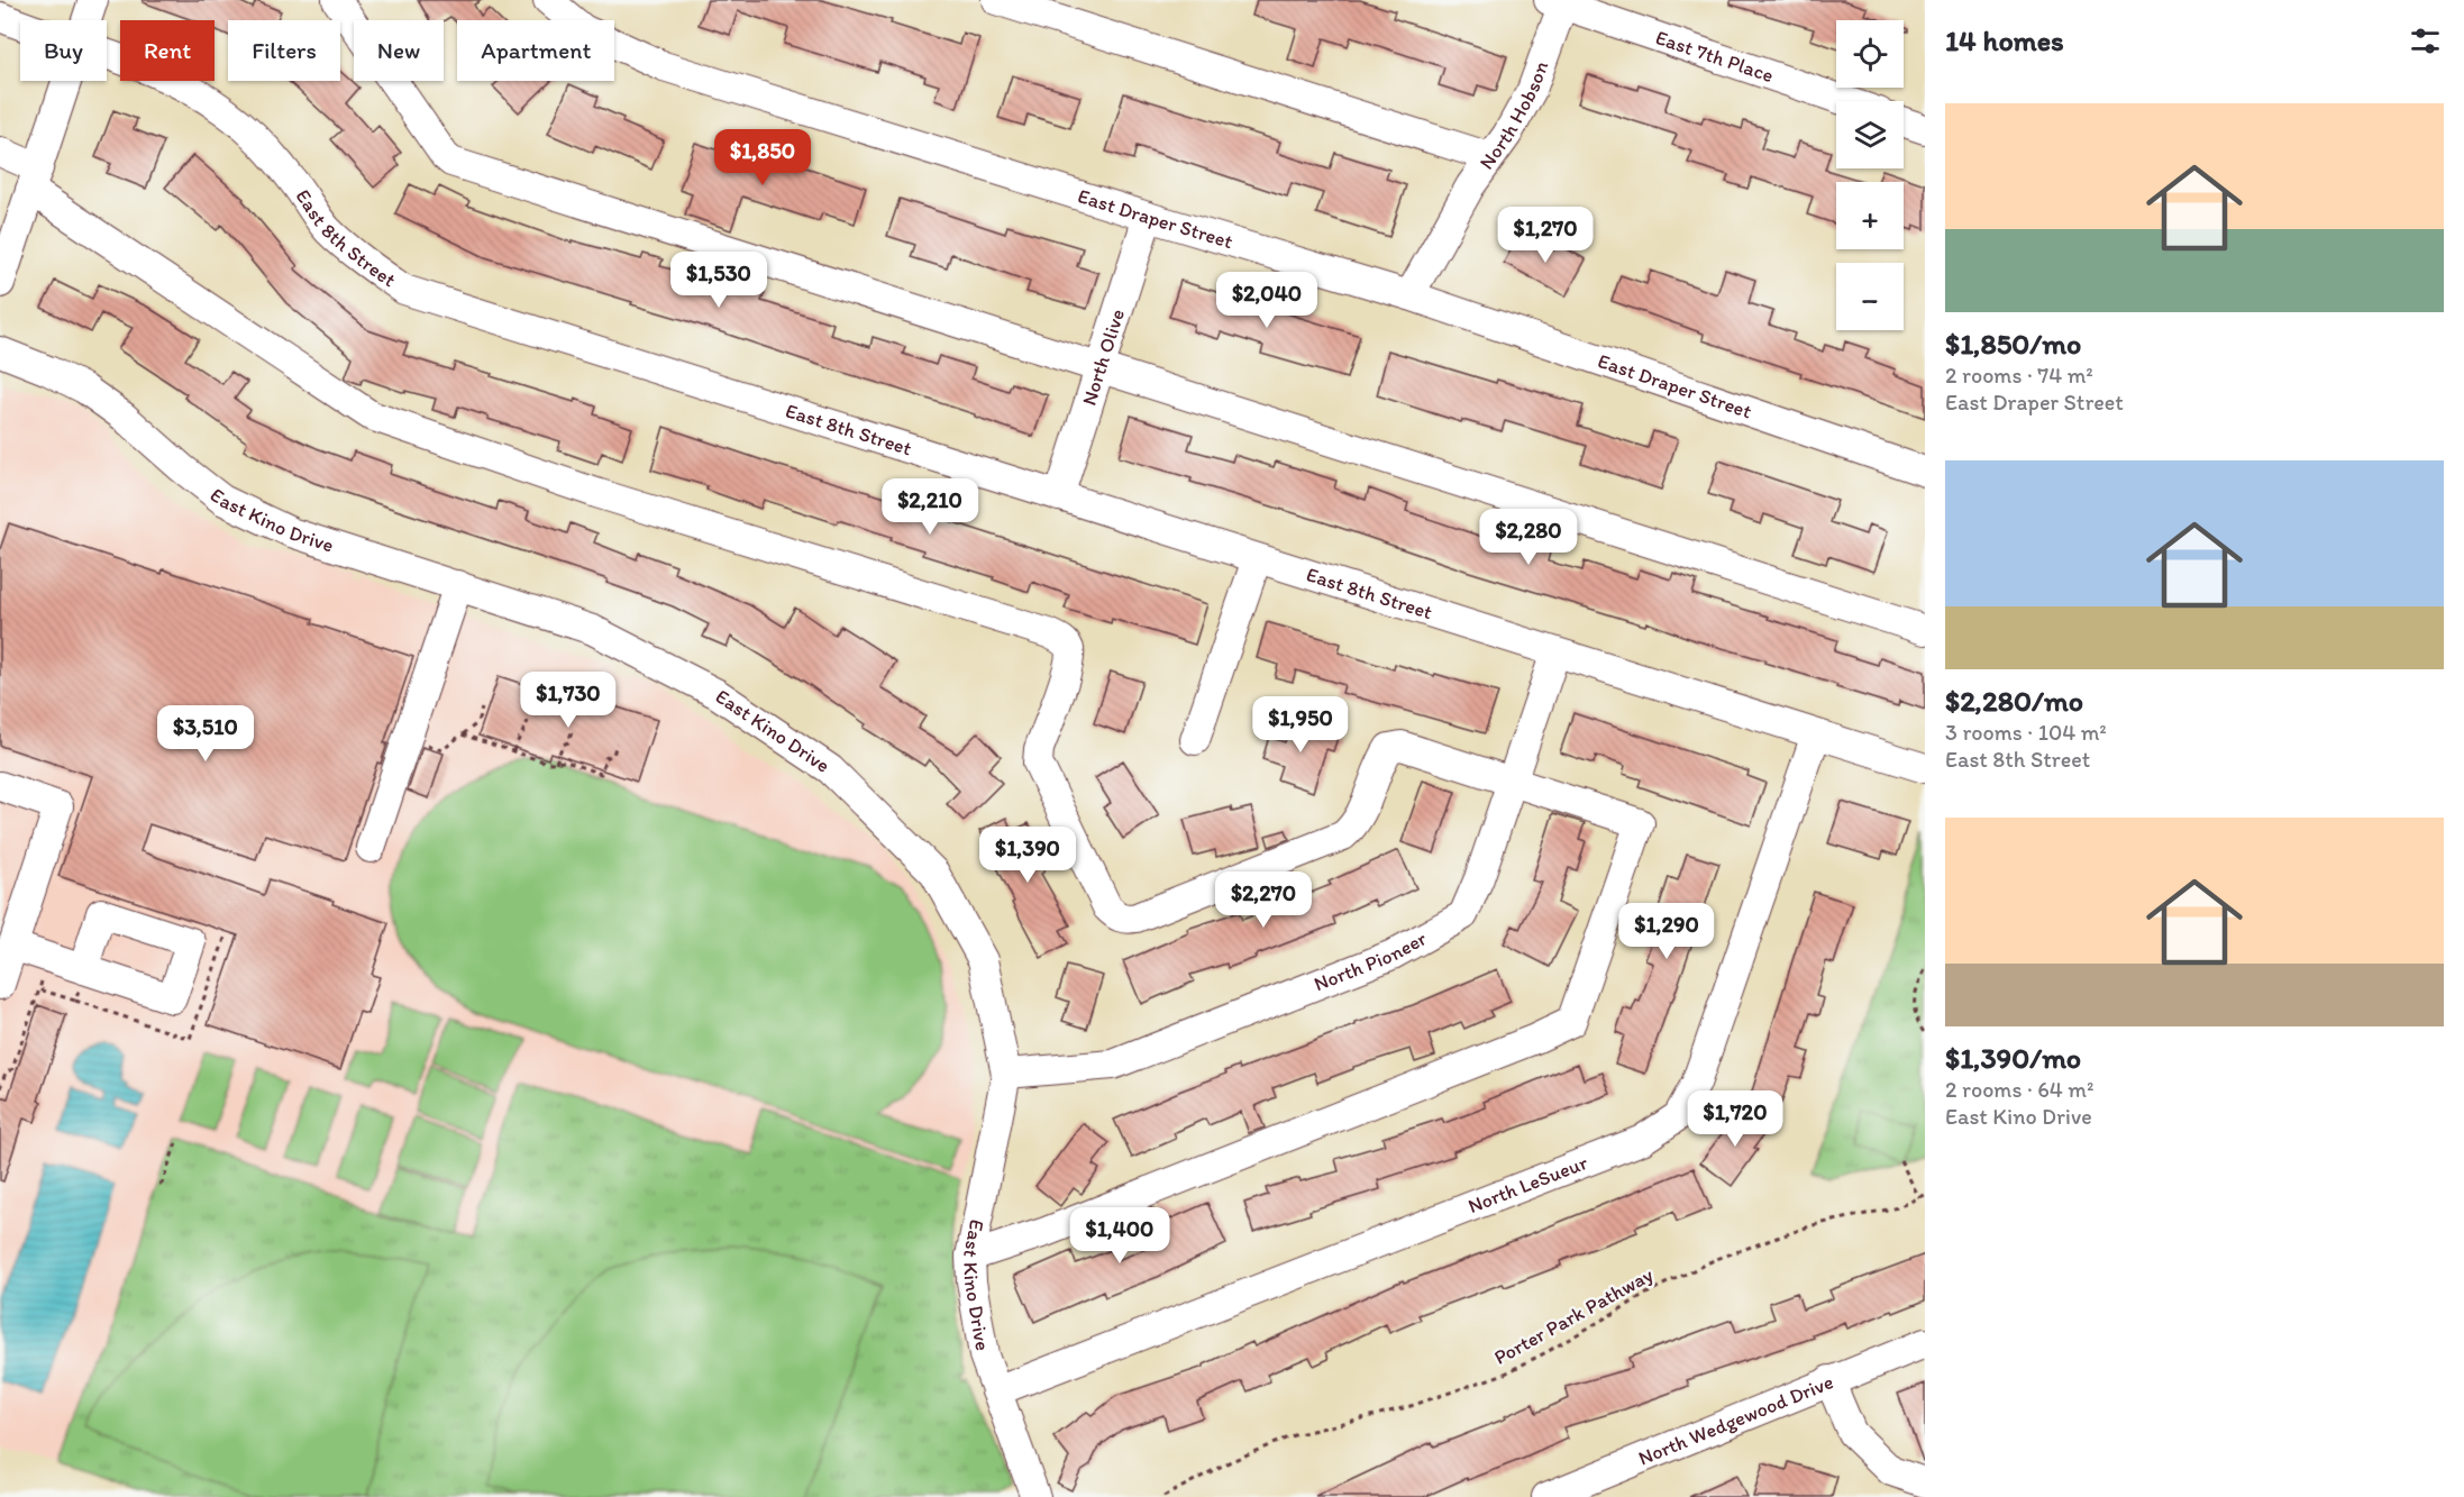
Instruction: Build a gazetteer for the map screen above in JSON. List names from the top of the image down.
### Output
{
  "streets": {
    "street": [
      "East 7th Place",
      "North Hobson",
      "East Draper Street",
      "East 8th Street",
      "North Olive",
      "East Kino Drive",
      "North Pioneer",
      "North LeSueur",
      "North Wedgewood Drive"
    ],
    "path": ["Porter Park Pathway"]
  },
  "crossings": [
    ["East 7th Place", "North Hobson"],
    ["North Hobson", "East Draper Street"],
    ["East Draper Street", "North Olive"],
    ["East 8th Street", "North Olive"],
    ["East 8th Street", "North Pioneer"],
    ["East 8th Street", "North LeSueur"],
    ["East Kino Drive", "North Pioneer"],
    ["East Kino Drive", "North LeSueur"]
  ],
  "page": {
    "heading": "14 homes",
    "map_buttons": ["+", "−"],
    "chip": [
      "Buy",
      "Rent",
      "Filters",
      "New",
      "Apartment"
    ],
    "list": [
      {
        "name": "$1,850/mo",
        "note": "2 rooms · 74 m² · East Draper Street"
      },
      {
        "name": "$2,280/mo",
        "note": "3 rooms · 104 m² · East 8th Street"
      },
      {
        "name": "$1,390/mo",
        "note": "2 rooms · 64 m² · East Kino Drive"
      }
    ],
    "price": [
      "$1,850",
      "$1,270",
      "$1,530",
      "$2,040",
      "$2,210",
      "$2,280",
      "$1,730",
      "$1,950",
      "$3,510",
      "$1,390",
      "$2,270",
      "$1,290",
      "$1,720",
      "$1,400"
    ]
  }
}
